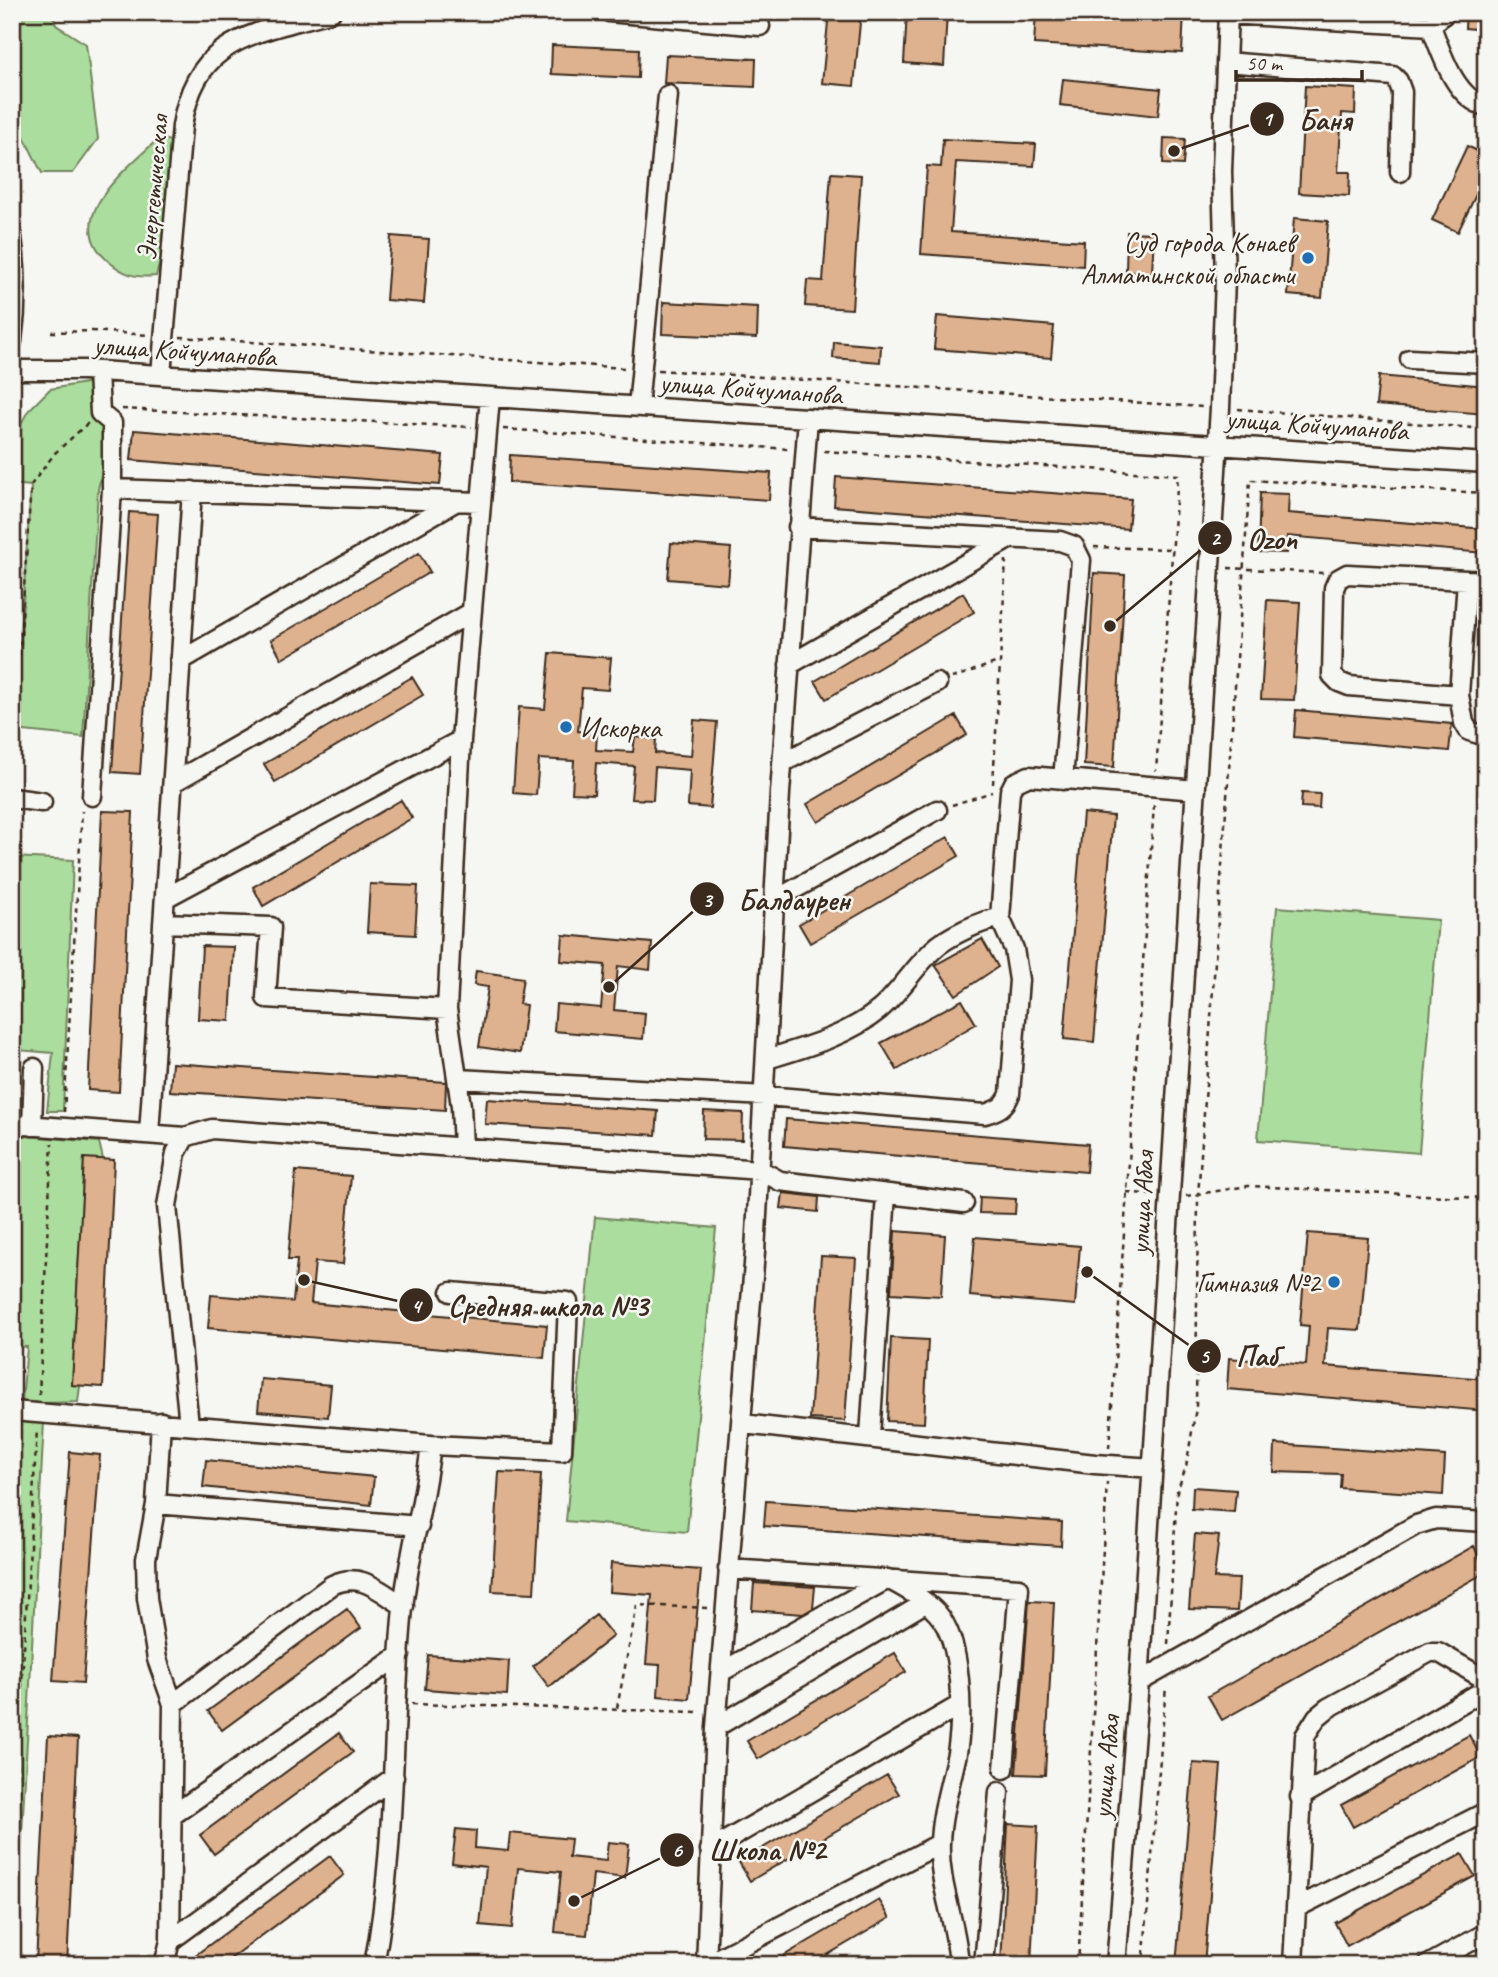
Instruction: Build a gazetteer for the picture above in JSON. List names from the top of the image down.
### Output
{
  "streets": {
    "street": ["Энергетическая", "улица Койчуманова", "улица Абая"]
  },
  "crossings": [
    ["Энергетическая", "улица Койчуманова"],
    ["улица Койчуманова", "улица Абая"]
  ],
  "places": [
    "Баня",
    "Суд города Конаев Алматинской области",
    "Ozon",
    "Искоркa",
    "Балдаурен",
    "Паб",
    "Средняя школа №3",
    "Гимназия №2",
    "Школа №2"
  ],
  "scale_bar": "50 m"
}
